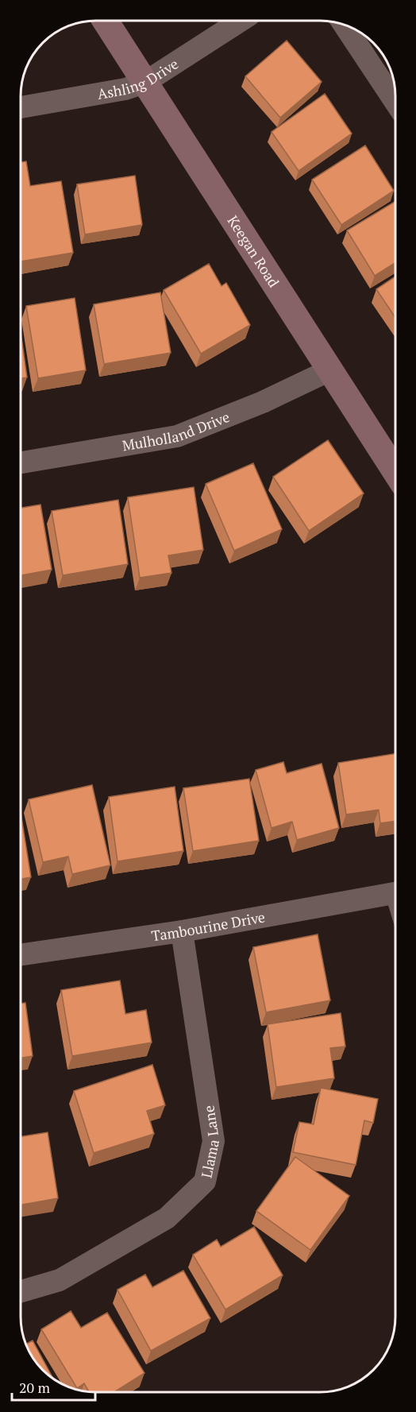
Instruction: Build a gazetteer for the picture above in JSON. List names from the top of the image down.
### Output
{
  "streets": {
    "street": [
      "Ashling Drive",
      "Keegan Road",
      "Mulholland Drive",
      "Tambourine Drive",
      "Llama Lane"
    ]
  },
  "crossings": [
    ["Ashling Drive", "Keegan Road"],
    ["Keegan Road", "Mulholland Drive"],
    ["Tambourine Drive", "Llama Lane"]
  ],
  "scale_bar": "20 m"
}
